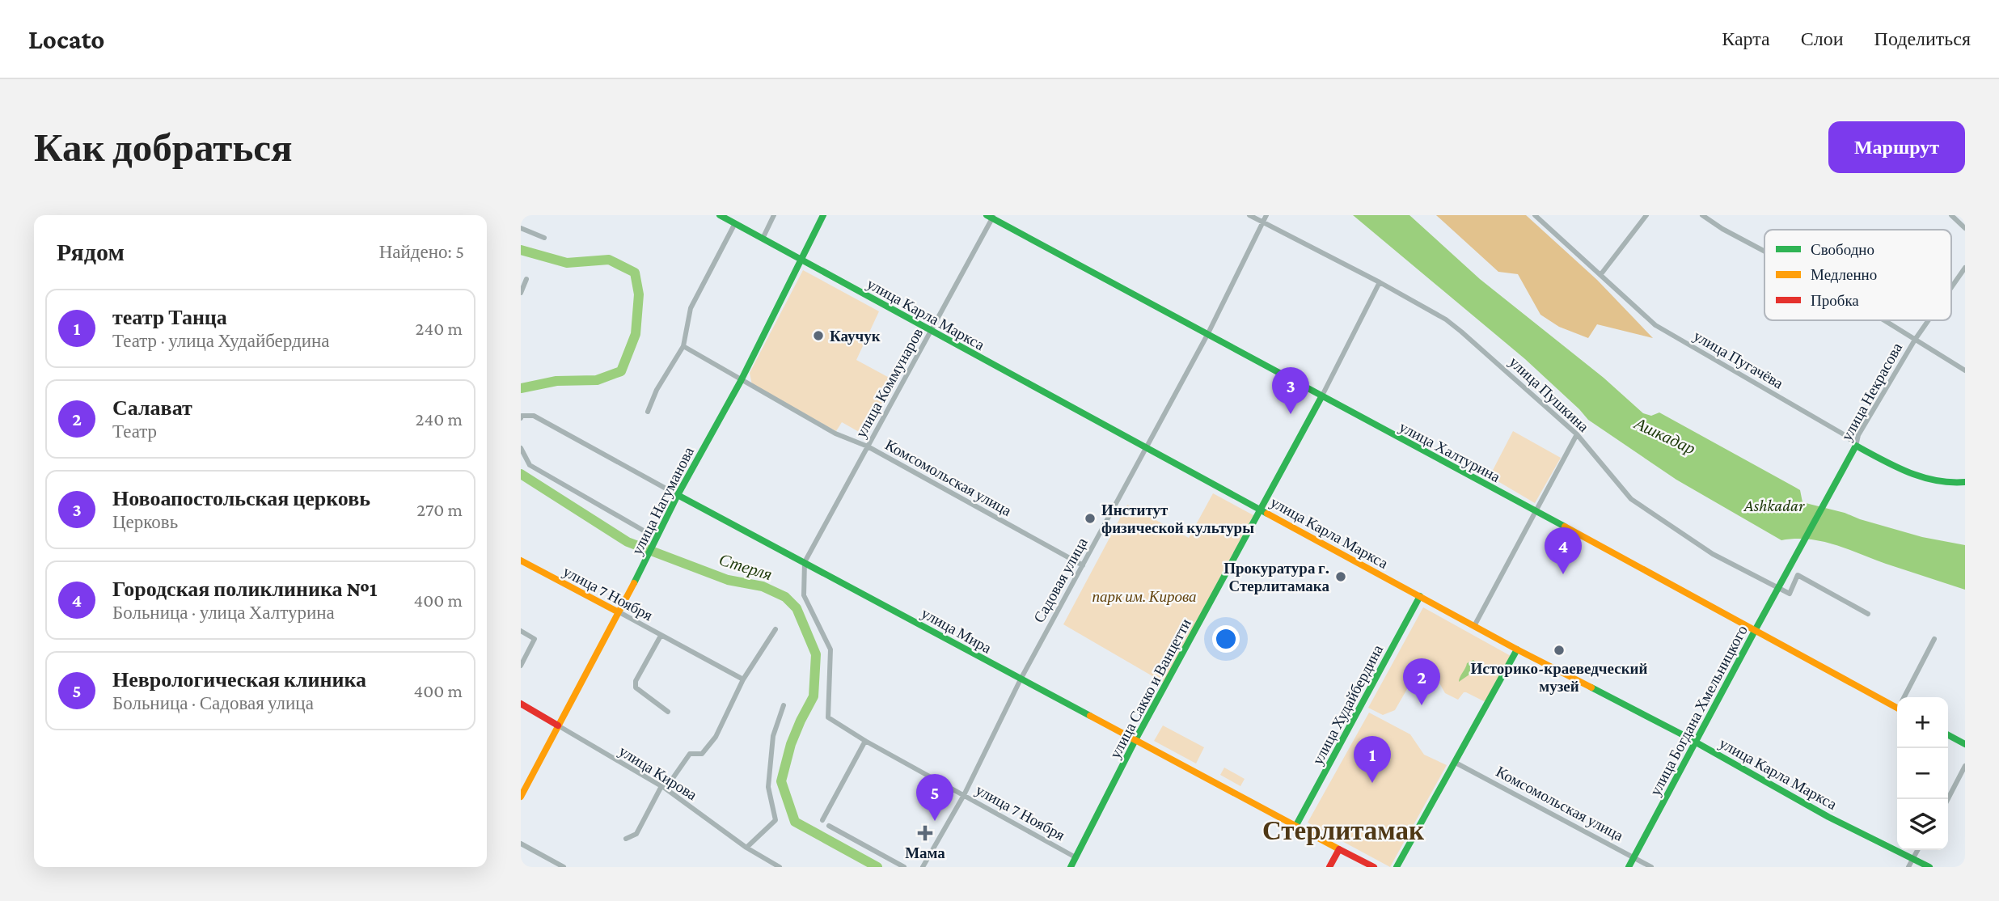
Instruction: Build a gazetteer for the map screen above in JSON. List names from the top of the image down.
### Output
{
  "streets": {
    "street": [
      "улица Карла Маркса",
      "улица Пугачёва",
      "улица Коммунаров",
      "улица Некрасова",
      "улица Пушкина",
      "улица Халтурина",
      "Комсомольская улица",
      "улица Нагуманова",
      "Садовая улица",
      "улица 7 Ноября",
      "улица Мира",
      "улица Сакко и Ванцетти",
      "улица Худайбердина",
      "улица Богдана Хмельницкого",
      "улица Кирова"
    ]
  },
  "crossings": [
    ["улица Карла Маркса", "улица Коммунаров"],
    ["улица Карла Маркса", "улица Нагуманова"],
    ["улица Карла Маркса", "Садовая улица"],
    ["улица Карла Маркса", "улица Сакко и Ванцетти"],
    ["улица Карла Маркса", "улица Худайбердина"],
    ["улица Карла Маркса", "улица Богдана Хмельницкого"],
    ["улица Пугачёва", "улица Некрасова"],
    ["улица Коммунаров", "улица Халтурина"],
    ["улица Коммунаров", "Комсомольская улица"],
    ["улица Коммунаров", "улица 7 Ноября"],
    ["улица Коммунаров", "улица Мира"],
    ["улица Некрасова", "улица Богдана Хмельницкого"],
    ["улица Пушкина", "Садовая улица"],
    ["улица Пушкина", "улица Сакко и Ванцетти"],
    ["улица Пушкина", "улица Богдана Хмельницкого"],
    ["улица Халтурина", "Садовая улица"],
    ["улица Халтурина", "улица Сакко и Ванцетти"],
    ["улица Халтурина", "улица Богдана Хмельницкого"],
    ["Комсомольская улица", "улица Нагуманова"],
    ["Комсомольская улица", "Садовая улица"],
    ["Комсомольская улица", "улица Богдана Хмельницкого"],
    ["улица Нагуманова", "улица 7 Ноября"],
    ["улица Нагуманова", "улица Мира"],
    ["улица Нагуманова", "улица Кирова"],
    ["Садовая улица", "улица 7 Ноября"],
    ["Садовая улица", "улица Мира"],
    ["улица 7 Ноября", "улица Мира"],
    ["улица 7 Ноября", "улица Сакко и Ванцетти"],
    ["улица Мира", "улица Сакко и Ванцетти"],
    ["улица Мира", "улица Худайбердина"]
  ],
  "districts": ["Стерлитамак"],
  "water": ["Ашкадар", "Ashkadar", "Стерля"],
  "parks": ["парк им. Кирова"],
  "places": {
    "other": [
      "Каучук",
      "Институт физической культуры",
      "Прокуратура г. Стерлитамака",
      "Историко-краеведческий музей"
    ],
    "health": ["Мама"]
  },
  "legend": ["Свободно", "Медленно", "Пробка"],
  "page": {
    "header": "Locato",
    "nav": ["Карта", "Слои", "Поделиться"],
    "buttons": "Маршрут",
    "title": "Как добраться",
    "heading": ["Рядом", "Найдено: 5"],
    "list": [
      {
        "mark": "1",
        "name": "театр Танца",
        "note": "Театр · улица Худайбердина",
        "value": "240 m"
      },
      {
        "mark": "2",
        "name": "Салават",
        "note": "Театр",
        "value": "240 m"
      },
      {
        "mark": "3",
        "name": "Новоапостольская церковь",
        "note": "Церковь",
        "value": "270 m"
      },
      {
        "mark": "4",
        "name": "Городская поликлиника №1",
        "note": "Больница · улица Халтурина",
        "value": "400 m"
      },
      {
        "mark": "5",
        "name": "Неврологическая клиника",
        "note": "Больница · Садовая улица",
        "value": "400 m"
      }
    ],
    "pins": [
      "3",
      "4",
      "2",
      "1",
      "5"
    ],
    "map_buttons": ["+", "−"]
  }
}
